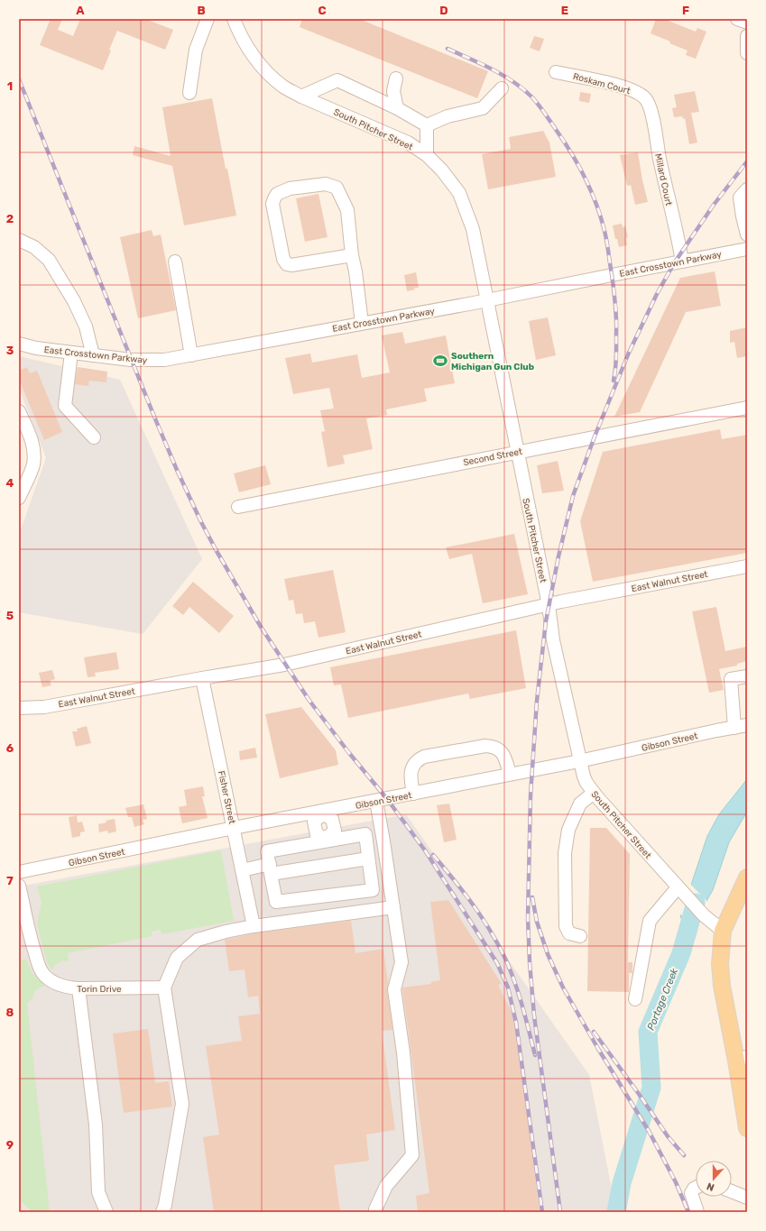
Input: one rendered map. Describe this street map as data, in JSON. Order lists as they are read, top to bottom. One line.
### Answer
{"streets":{"street":["Roskam Court","South Pitcher Street","Millard Court","East Crosstown Parkway","Second Street","East Walnut Street","Gibson Street","Fisher Street","Torin Drive"]},"crossings":[["Roskam Court","Millard Court"],["South Pitcher Street","East Crosstown Parkway"],["South Pitcher Street","Second Street"],["South Pitcher Street","East Walnut Street"],["South Pitcher Street","Gibson Street"],["Millard Court","East Crosstown Parkway"],["East Walnut Street","Fisher Street"],["Gibson Street","Fisher Street"]],"water":["Portage Creek"],"places":{"sports":["Southern Michigan Gun Club"]},"north":"bottom","grid":{"columns":["A","B","C","D","E","F"],"rows":["1","2","3","4","5","6","7","8","9"]}}
